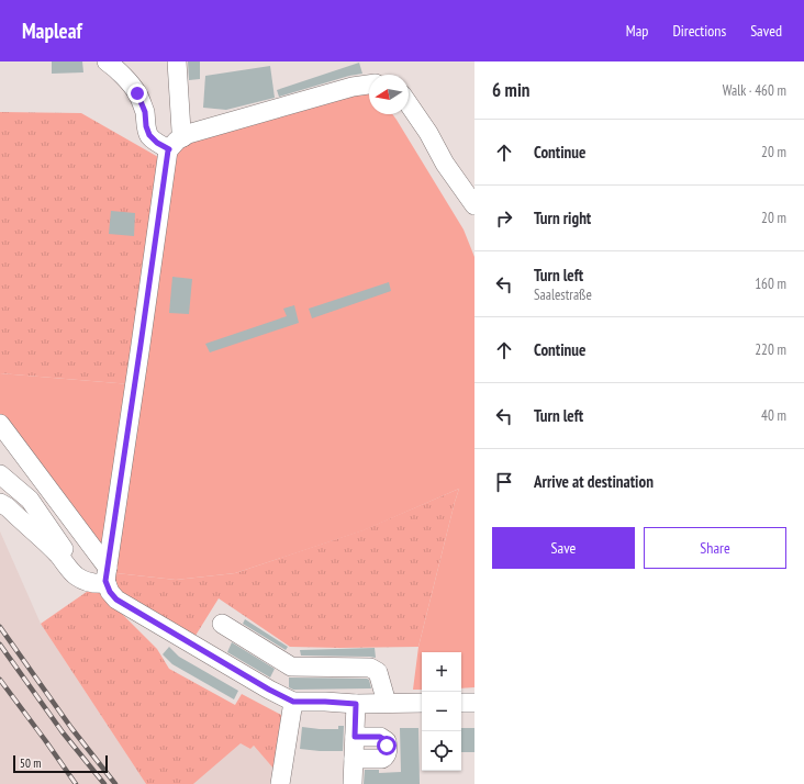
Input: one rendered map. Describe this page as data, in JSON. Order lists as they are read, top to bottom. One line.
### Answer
{"scale_bar":"50 m","north":"left","page":{"header":"Mapleaf","nav":["Map","Directions","Saved"],"heading":["6 min","Walk · 460 m"],"list":[["Continue","20 m"],["Turn right","20 m"],["Turn left","Saalestraße","160 m"],["Continue","220 m"],["Turn left","40 m"],"Arrive at destination"],"buttons":["Save","Share"],"map_buttons":["+","−"],"scale":"50 m"}}
